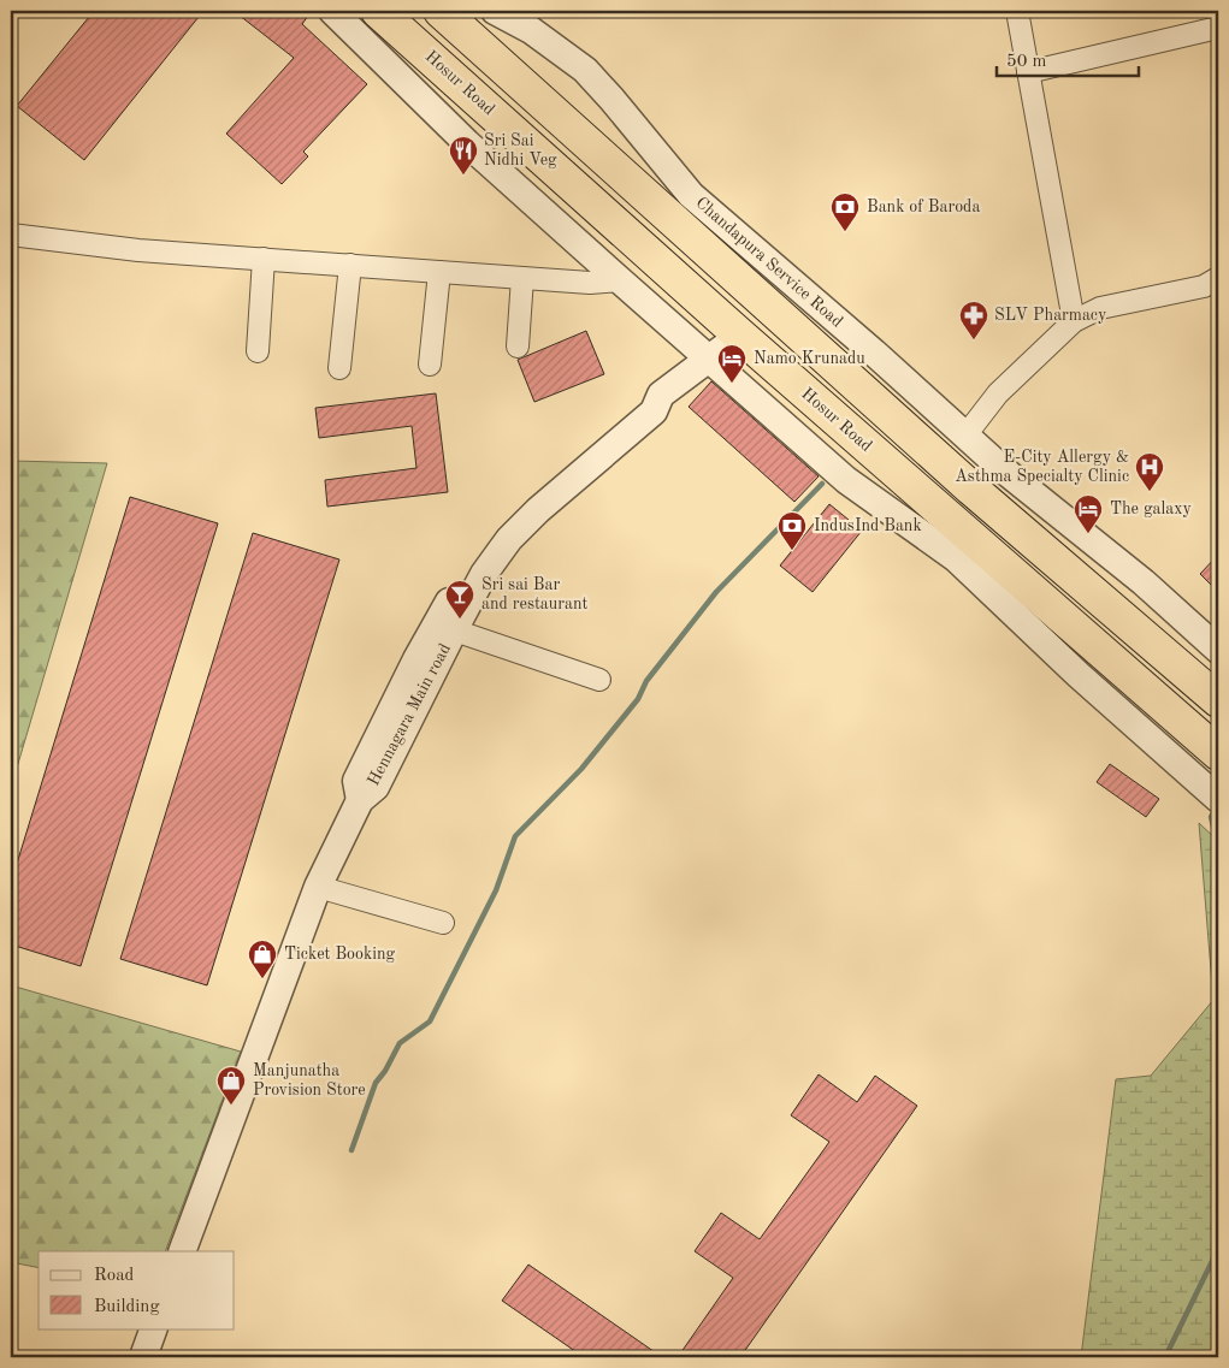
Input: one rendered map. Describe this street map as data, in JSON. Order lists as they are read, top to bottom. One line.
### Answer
{"streets":{"highway":["Hosur Road"],"street":["Chandapura Service Road","Hennagara Main road"]},"crossings":[["Hosur Road","Hennagara Main road"]],"places":{"restaurant":["Sri Sai Nidhi Veg"],"bank":["Bank of Baroda","IndusInd Bank"],"pharmacy":["SLV Pharmacy"],"hotel":["Namo Krunadu","The galaxy"],"hospital":["E-City Allergy & Asthma Specialty Clinic"],"bar":["Sri sai Bar and restaurant"],"shop":["Ticket Booking","Manjunatha Provision Store"]},"legend":["Road","Building"],"scale_bar":"50 m"}
